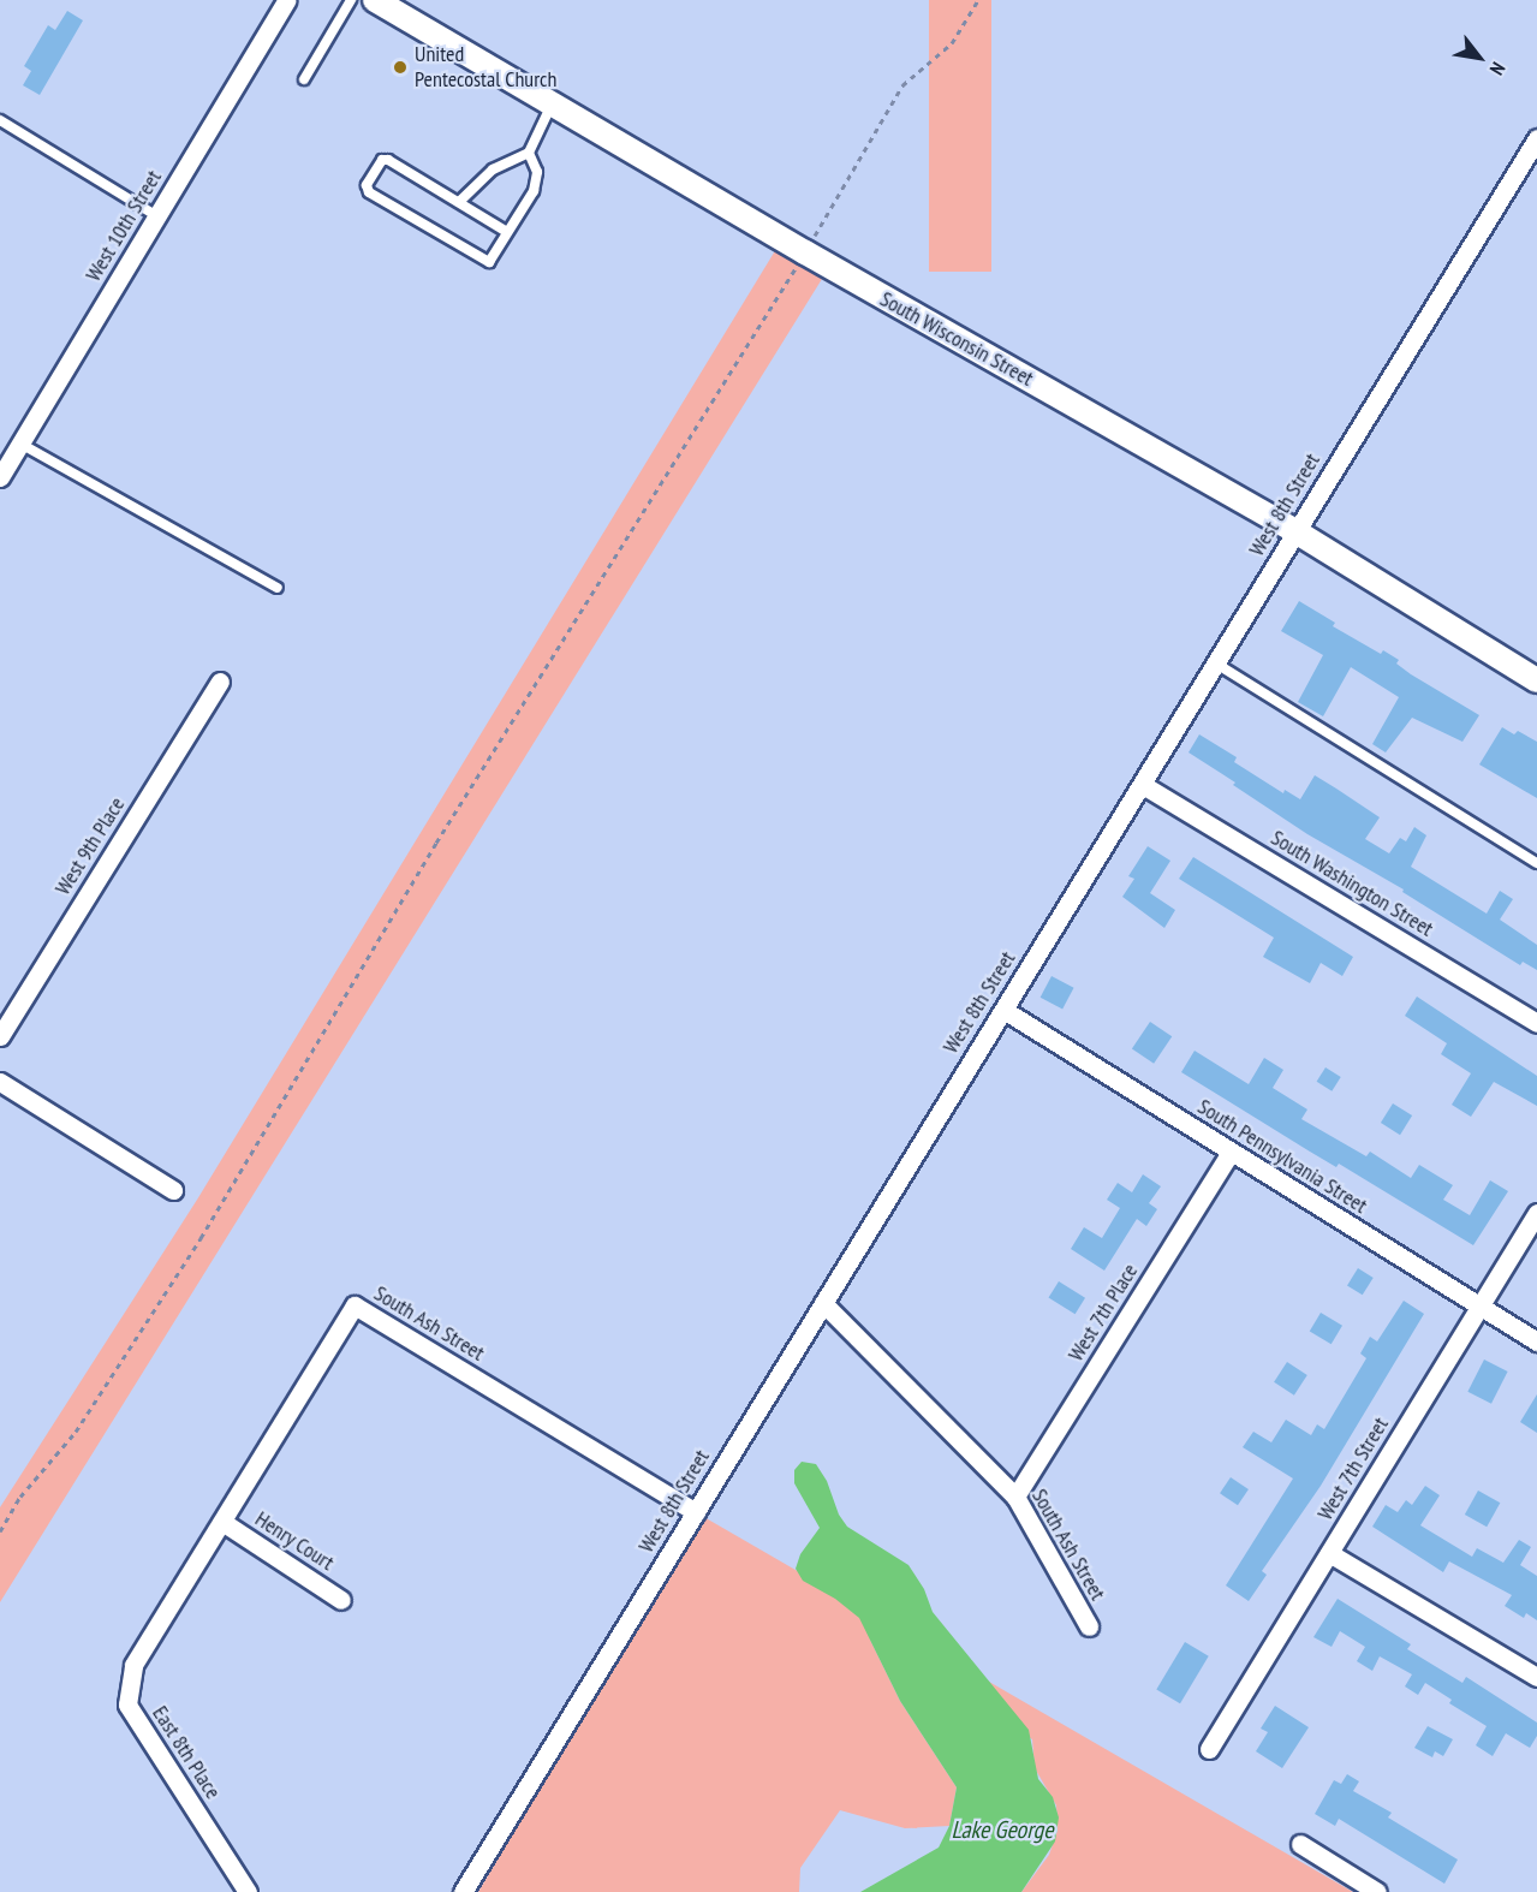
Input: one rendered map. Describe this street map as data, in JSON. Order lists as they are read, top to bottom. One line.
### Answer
{"streets":{"street":["West 10th Street","South Wisconsin Street","West 8th Street","West 9th Place","South Washington Street","South Pennsylvania Street","West 7th Place","South Ash Street","West 7th Street","Henry Court","East 8th Place"]},"crossings":[["South Wisconsin Street","West 8th Street"],["West 8th Street","South Washington Street"],["West 8th Street","South Pennsylvania Street"],["West 8th Street","South Ash Street"],["South Pennsylvania Street","West 7th Place"],["South Pennsylvania Street","West 7th Street"],["West 7th Place","South Ash Street"],["South Ash Street","Henry Court"],["South Ash Street","East 8th Place"],["Henry Court","East 8th Place"]],"water":["Lake George"],"places":["United Pentecostal Church"],"north":"bottom right"}
